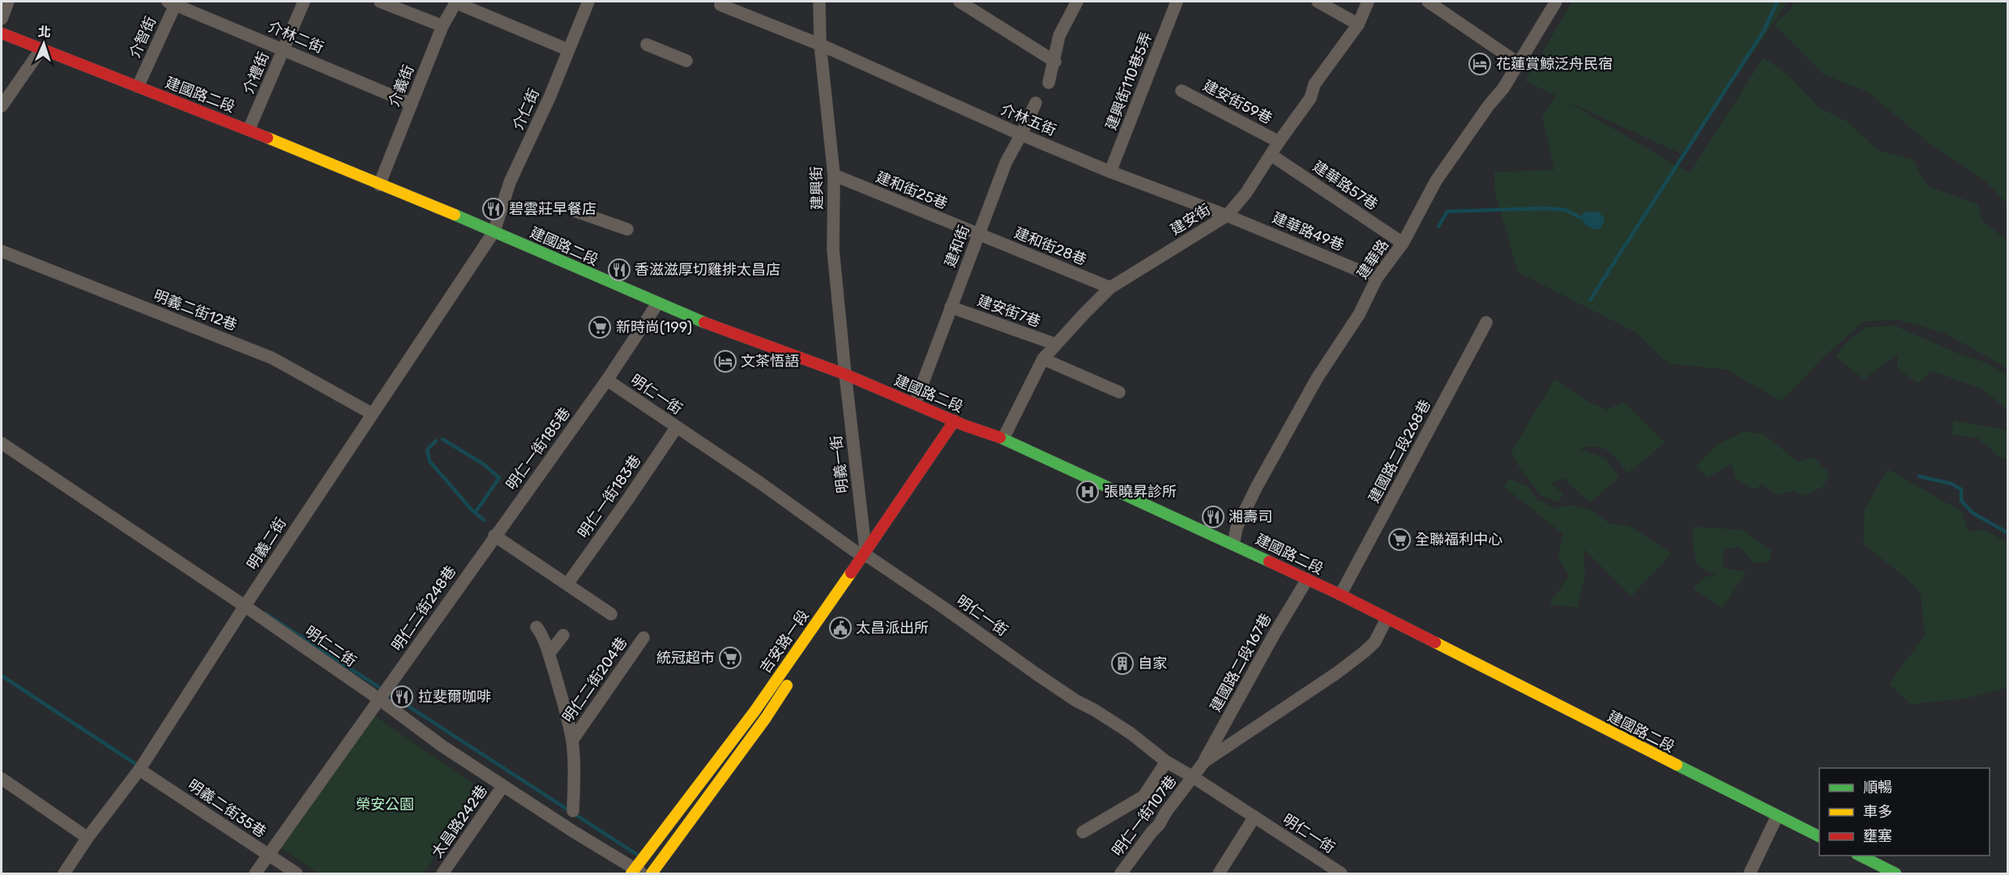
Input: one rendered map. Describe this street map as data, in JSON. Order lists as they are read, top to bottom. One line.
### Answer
{"streets":{"street":["介智街","介林二街","介禮街","建興街110巷5弄","介義街","建國路二段","建安街59巷","介仁街","介林五街","建華路57巷","建興街","建和街25巷","建安街","建華路49巷","建和街","建和街28巷","建華路","明義二街12巷","建安街7巷","明仁一街","明仁一街185巷","建國路二段268巷","明義一街","明仁一街183巷","明義二街","明仁二街248巷","吉安路一段","明仁二街","建國路二段167巷","明仁二街204巷","明義二街35巷","明仁一街107巷","太昌路242巷"]},"crossings":[["介智街","介林二街"],["介智街","建國路二段"],["介林二街","介禮街"],["介林二街","介義街"],["介禮街","建國路二段"],["建興街110巷5弄","介林五街"],["介義街","建國路二段"],["建國路二段","介仁街"],["建國路二段","建興街"],["建國路二段","建安街"],["建國路二段","建和街"],["建國路二段","建華路"],["建國路二段","明仁一街185巷"],["建國路二段","建國路二段268巷"],["建國路二段","明義一街"],["建國路二段","明義二街"],["建國路二段","吉安路一段"],["建國路二段","建國路二段167巷"],["建安街59巷","建安街"],["介仁街","明義二街"],["介林五街","建興街"],["介林五街","建安街"],["介林五街","建華路49巷"],["介林五街","建和街"],["建華路57巷","建安街"],["建華路57巷","建華路"],["建興街","建和街25巷"],["建興街","明義一街"],["建和街25巷","建和街"],["建和街25巷","建和街28巷"],["建安街","建華路49巷"],["建安街","建和街28巷"],["建安街","建安街7巷"],["建華路49巷","建華路"],["建和街","建和街28巷"],["建和街","建安街7巷"],["明義二街12巷","明義二街"],["明仁一街","明仁一街185巷"],["明仁一街","明義一街"],["明仁一街","明仁一街183巷"],["明仁一街","吉安路一段"],["明仁一街","明仁一街107巷"],["明仁一街185巷","明仁二街248巷"],["明義一街","吉安路一段"],["明義二街","明仁二街"],["明義二街","明義二街35巷"],["明仁二街248巷","明仁二街"],["明仁二街248巷","明義二街35巷"],["吉安路一段","明仁二街"],["明仁二街","太昌路242巷"],["建國路二段167巷","明仁一街107巷"]],"parks":["榮安公園"],"places":{"hotel":["花蓮賞鯨泛舟民宿","文茶悟語"],"restaurant":["碧雲莊早餐店","香滋滋厚切雞排太昌店","湘壽司","拉斐爾咖啡"],"supermarket":["新時尚(199)","全聯福利中心","統冠超市"],"hospital":["張曉昇診所"],"public building":["太昌派出所"],"building":["自家"]},"legend":["順暢","車多","壅塞"],"north":"top"}
